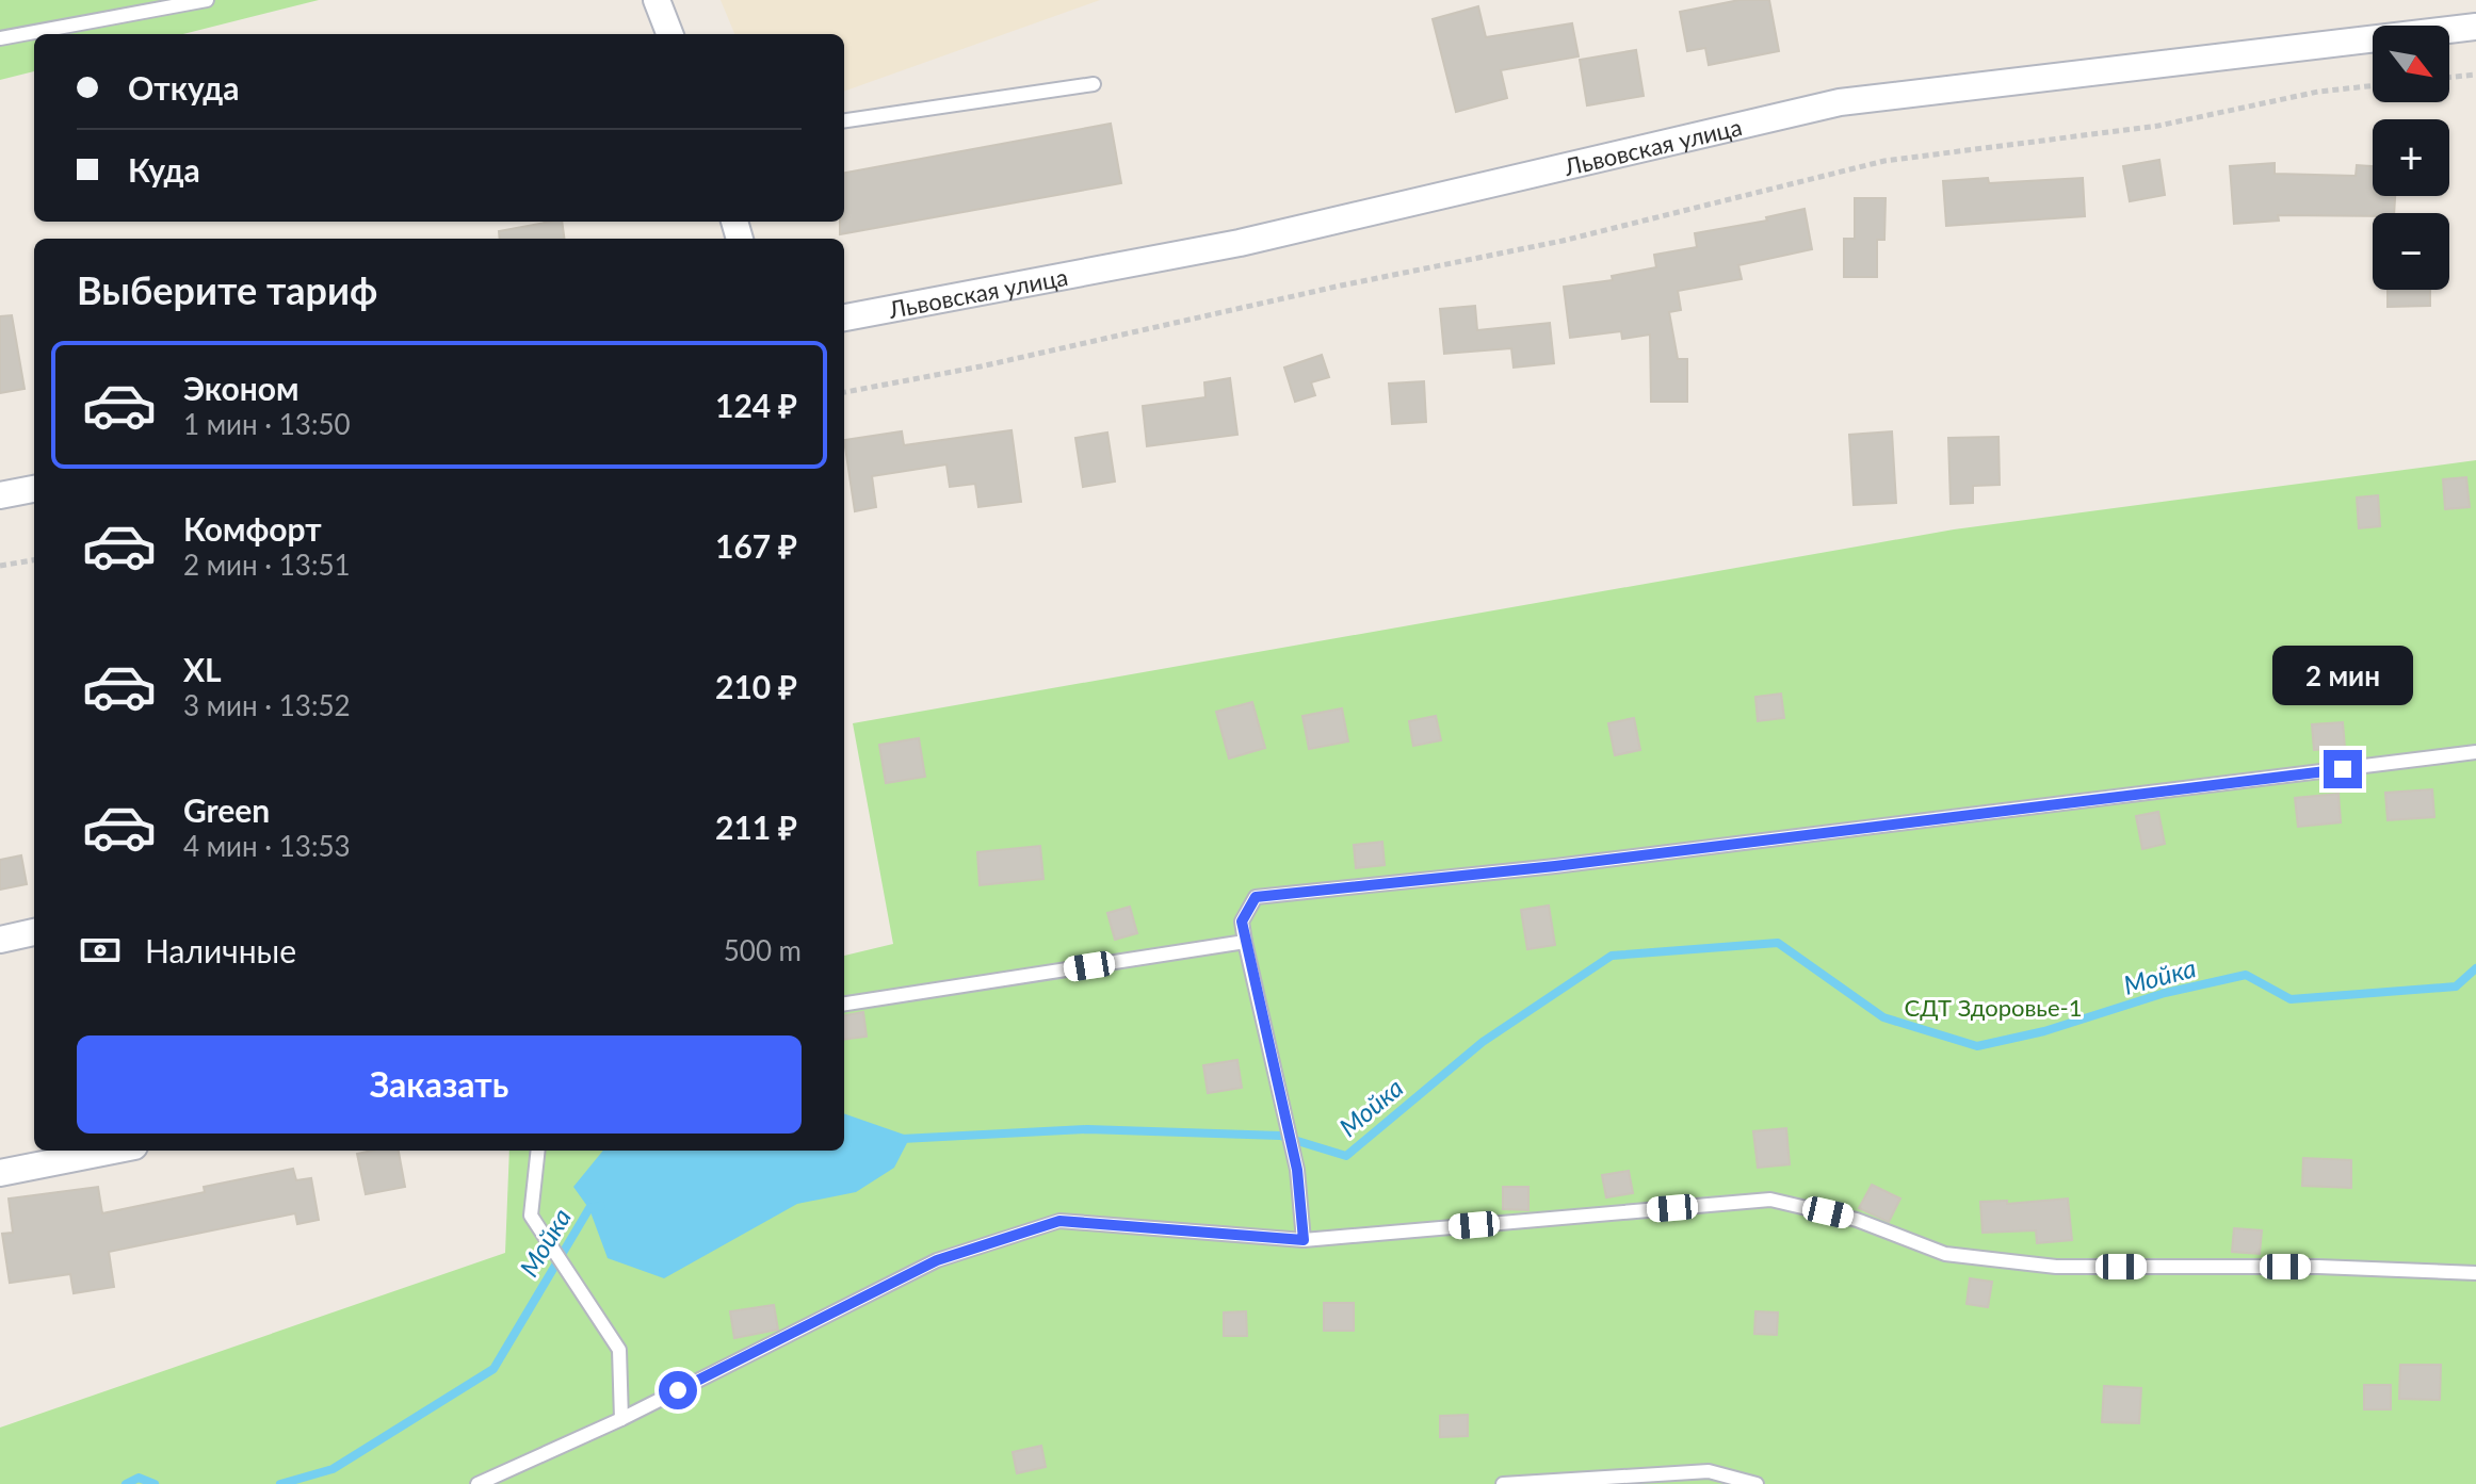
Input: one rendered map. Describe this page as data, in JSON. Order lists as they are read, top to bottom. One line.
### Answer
{"streets":{"street":["Львовская улица"]},"water":["Мойка"],"parks":["СДТ Здоровье-1"],"north":"bottom right","page":{"map_buttons":["+","−"],"banner":["Откуда","Куда"],"heading":"Выберите тариф","list":[{"name":"Эконом","note":"1 мин · 13:50","value":"124 ₽"},{"name":"Комфорт","note":"2 мин · 13:51","value":"167 ₽"},{"name":"XL","note":"3 мин · 13:52","value":"210 ₽"},{"name":"Green","note":"4 мин · 13:53","value":"211 ₽"}],"bubble":"2 мин","pay":["Наличные","500 m"],"buttons":"Заказать"}}
